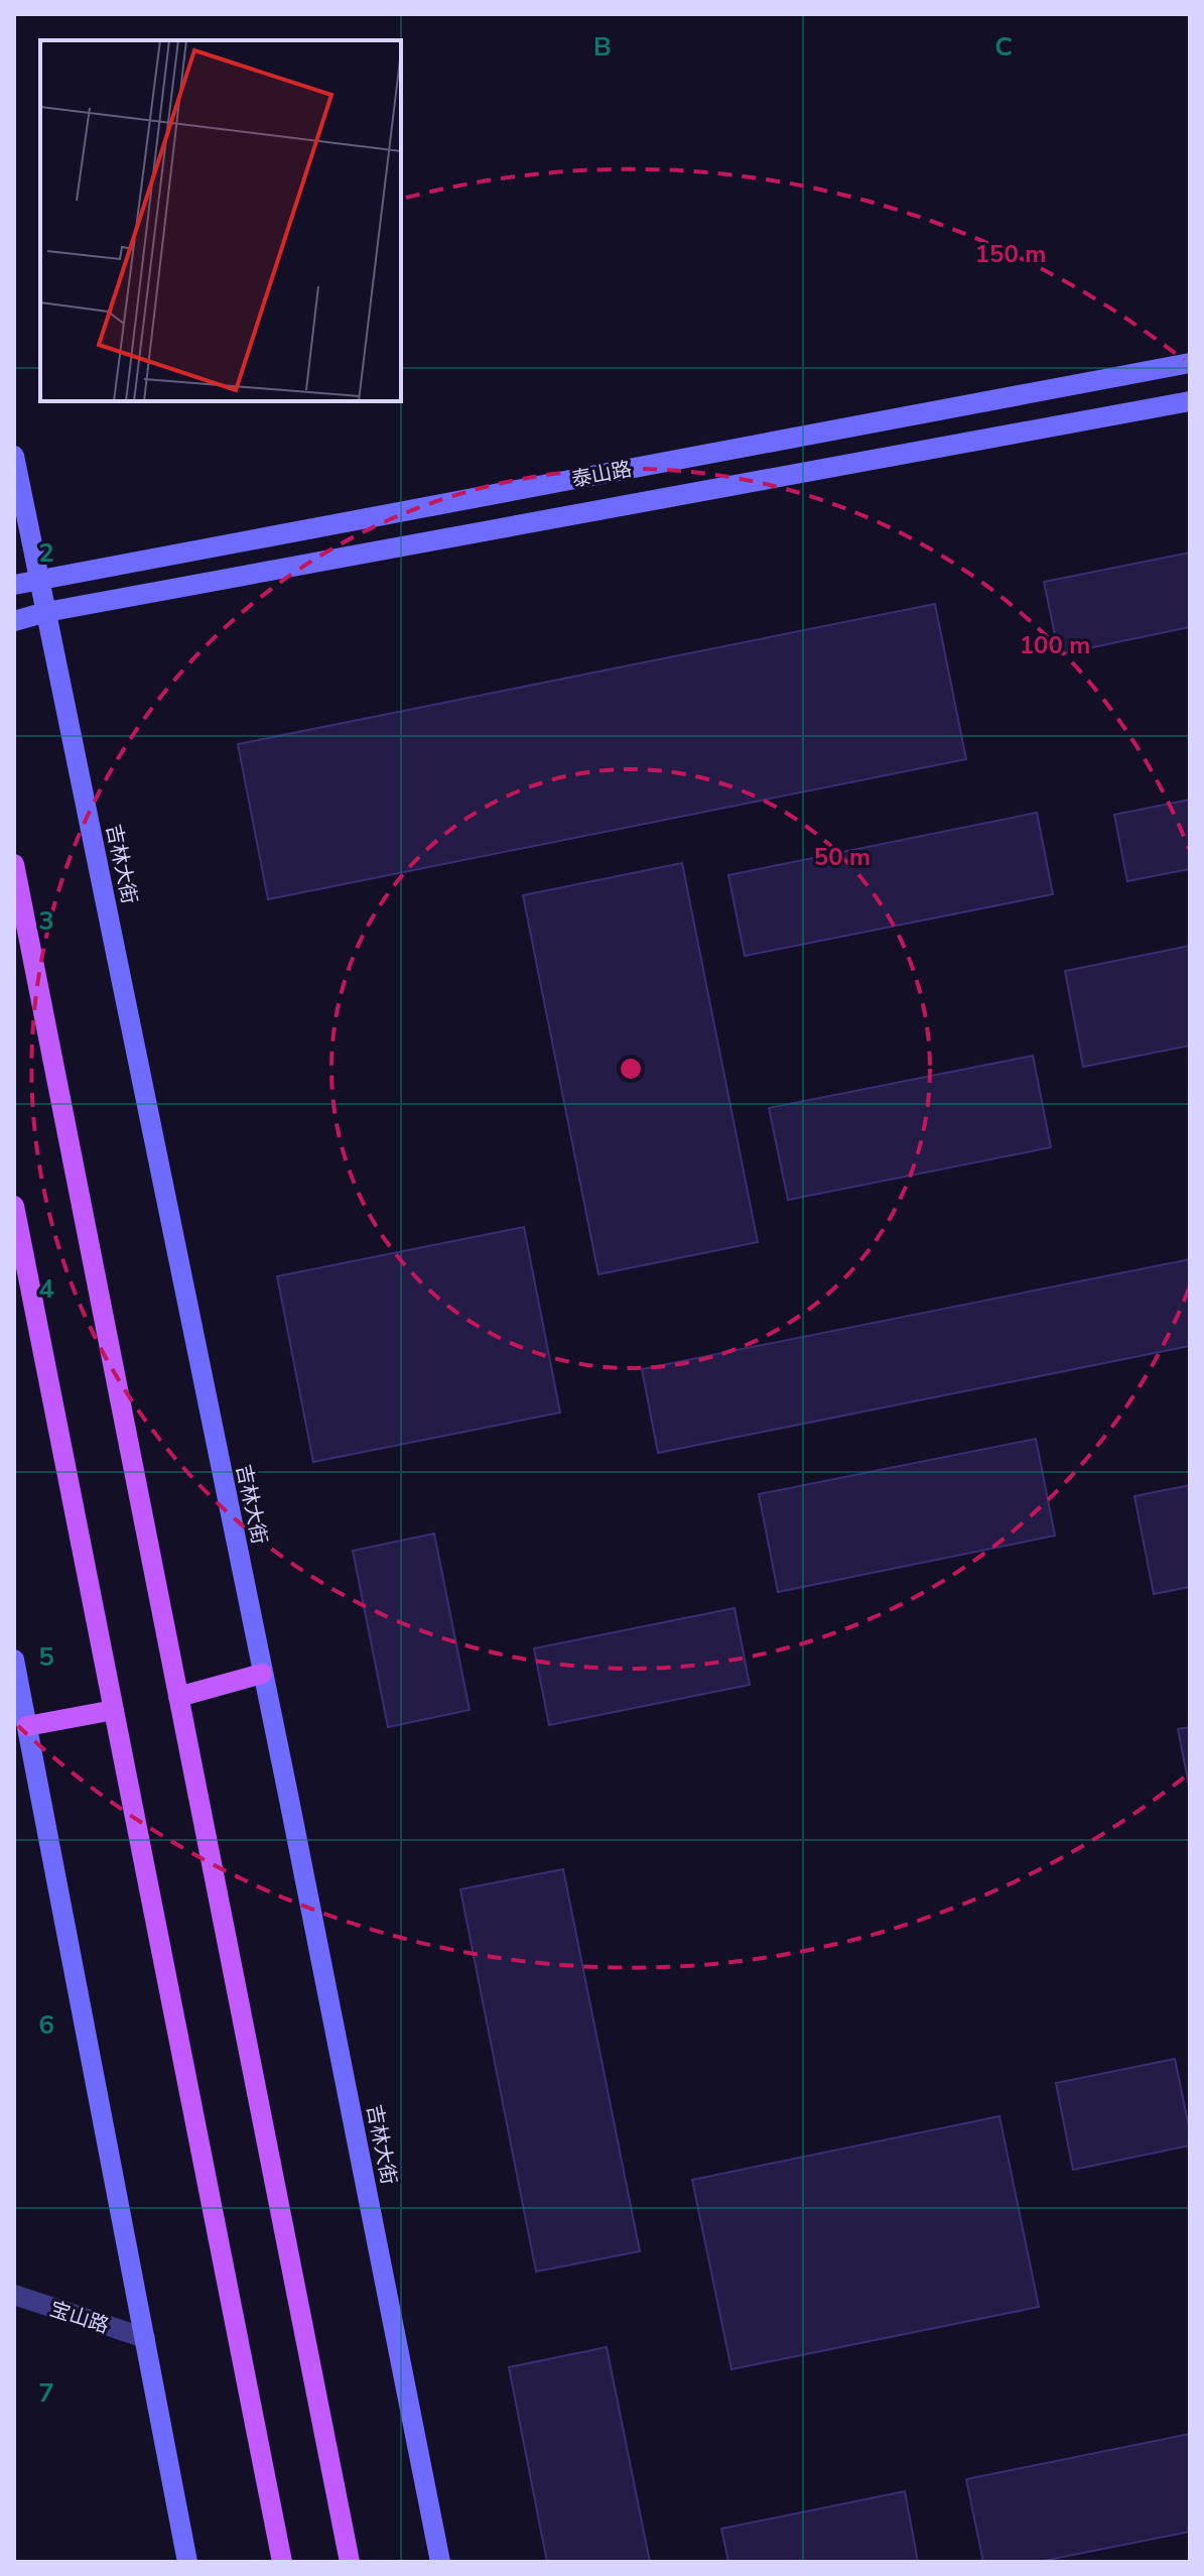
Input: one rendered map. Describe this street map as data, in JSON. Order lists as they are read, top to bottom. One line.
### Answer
{"streets":{"street":["泰山路","吉林大街","宝山路"]},"crossings":[["泰山路","吉林大街"]],"grid":{"columns":["B","C"],"rows":["2","3","4","5","6","7"]},"rings":["150 m","100 m","50 m"]}
